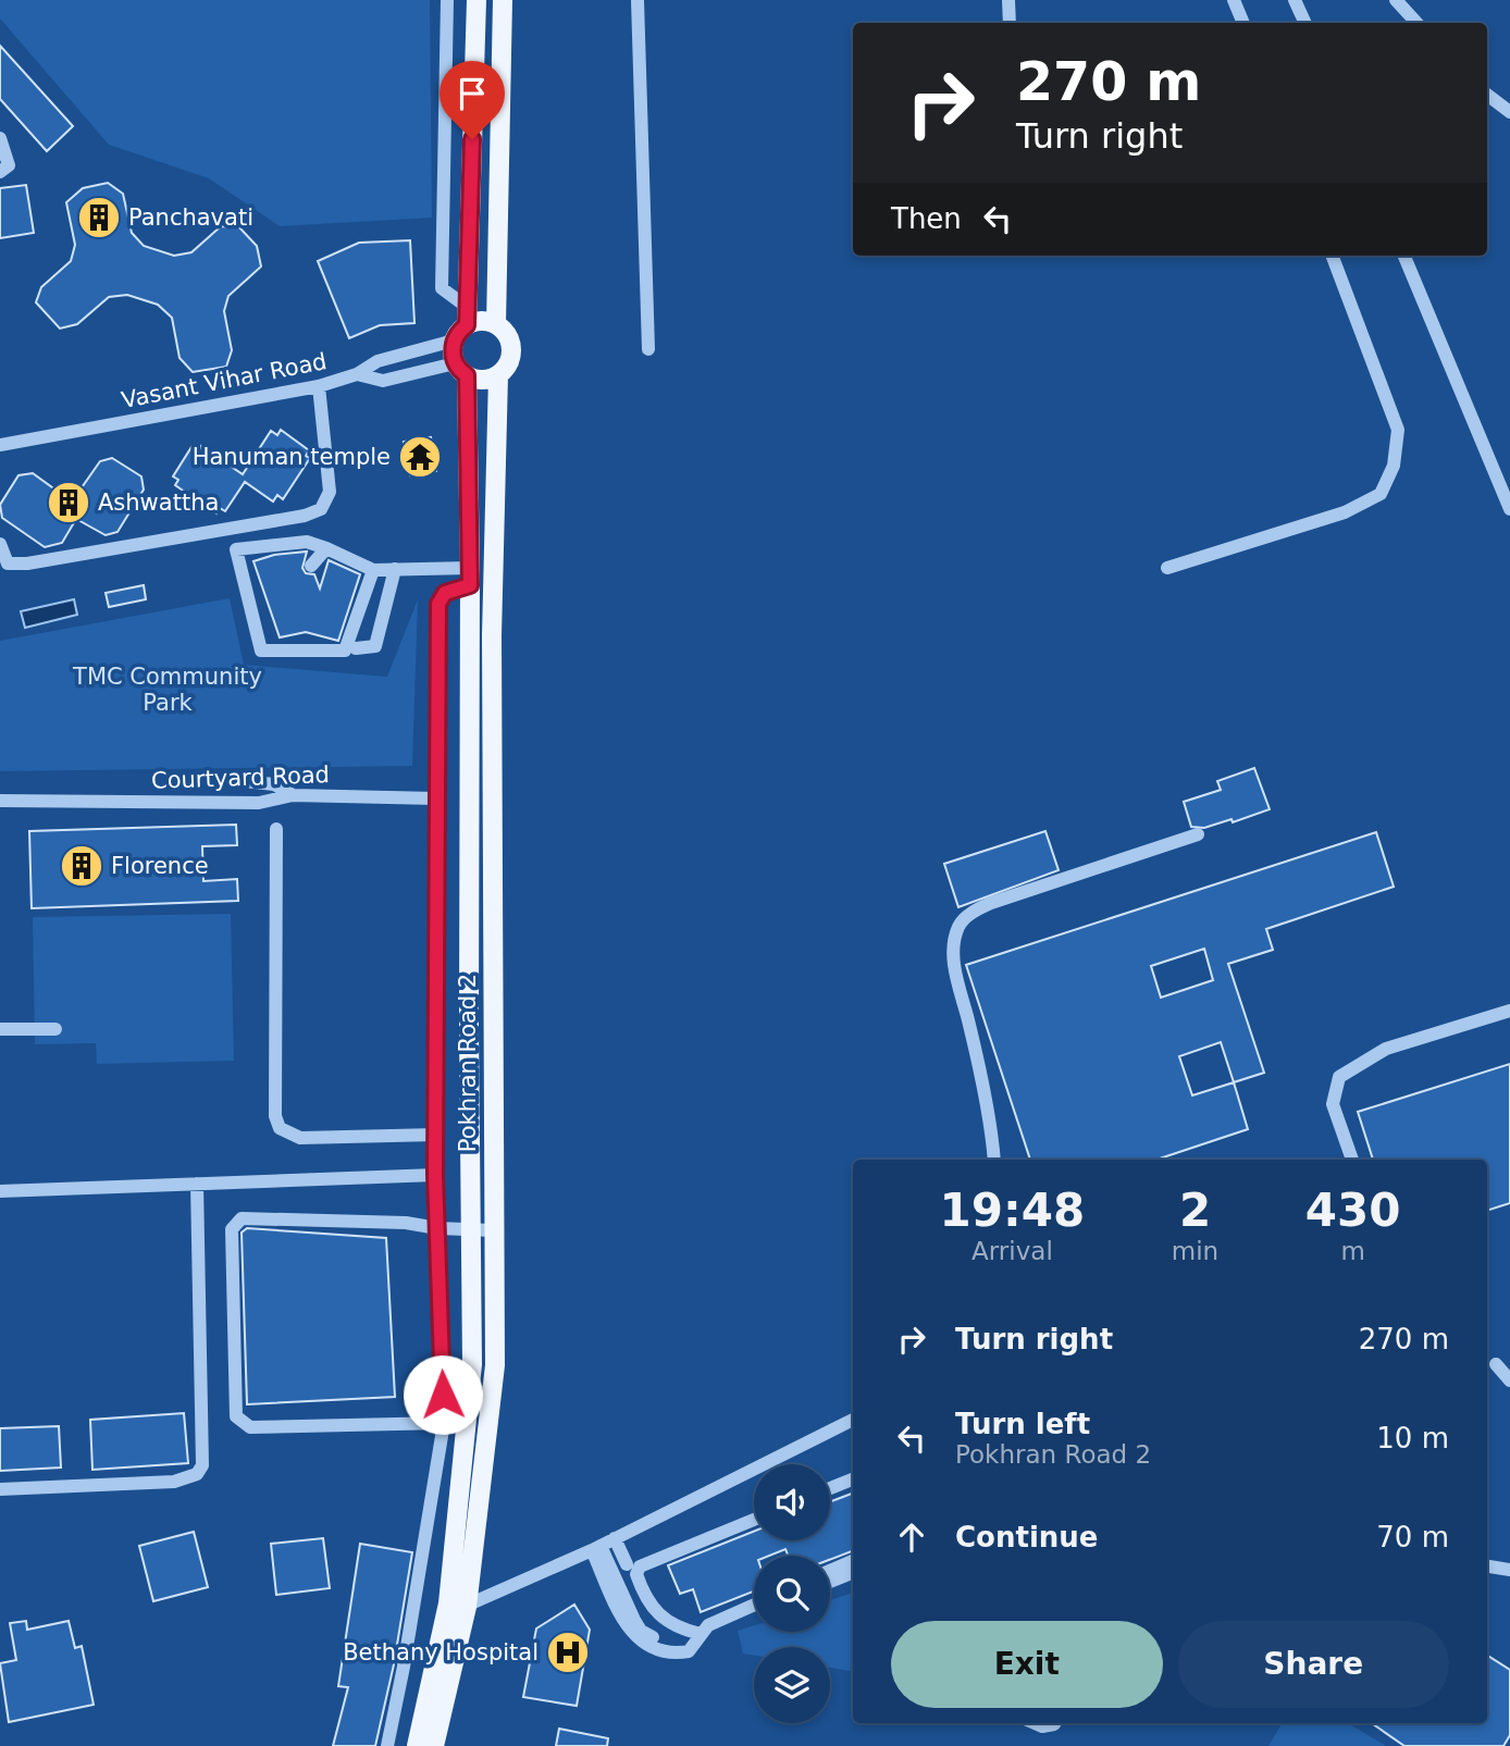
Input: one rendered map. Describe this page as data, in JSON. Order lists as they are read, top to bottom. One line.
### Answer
{"streets":{"main road":["Pokhran Road 2"],"street":["Vasant Vihar Road","Courtyard Road"]},"crossings":[["Vasant Vihar Road","Pokhran Road 2"]],"parks":["TMC Community Park"],"places":{"building":["Panchavati","Ashwattha","Florence"],"temple":["Hanuman temple"],"hospital":["Bethany Hospital"]},"page":{"turn":["270 m","Turn right"],"then":"Then","eta":["19:48","Arrival","2","min","430","m"],"list":[{"name":"Turn right","value":"270 m"},{"name":"Turn left","note":"Pokhran Road 2","value":"10 m"},{"name":"Continue","value":"70 m"}],"buttons":["Exit","Share"]}}
